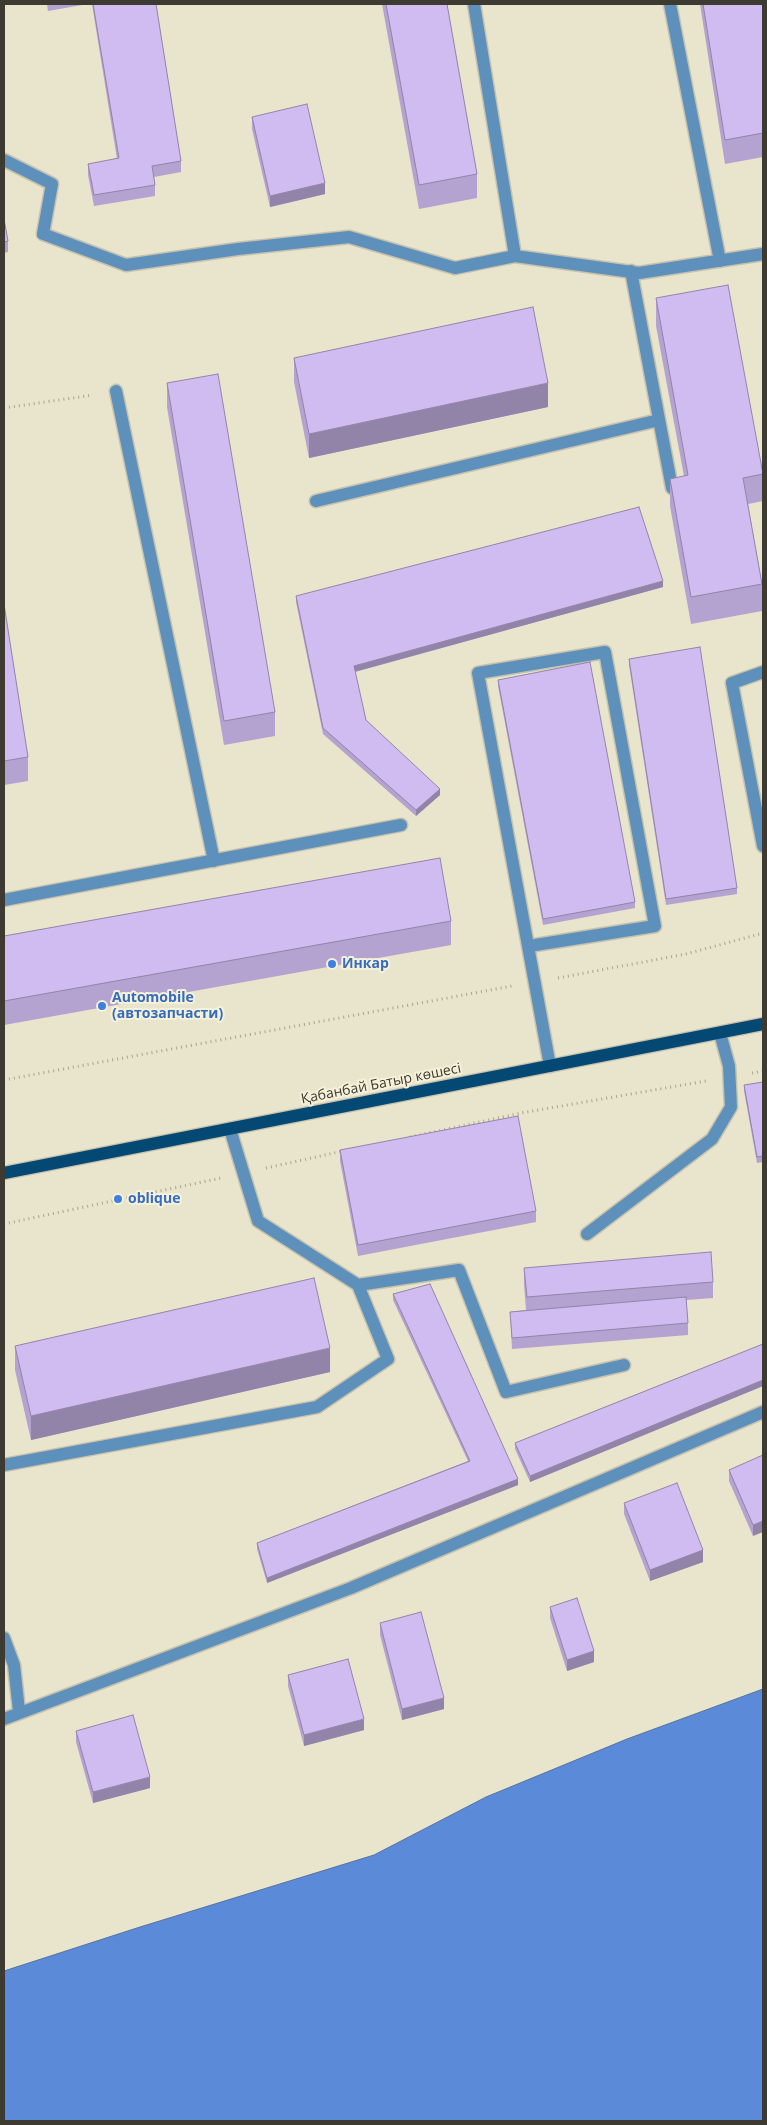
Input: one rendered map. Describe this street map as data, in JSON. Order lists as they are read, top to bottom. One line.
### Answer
{"streets":{"main road":["Қабанбай Батыр көшесі"]},"places":["Инкар","Automobile (автозапчасти)","oblique"]}
